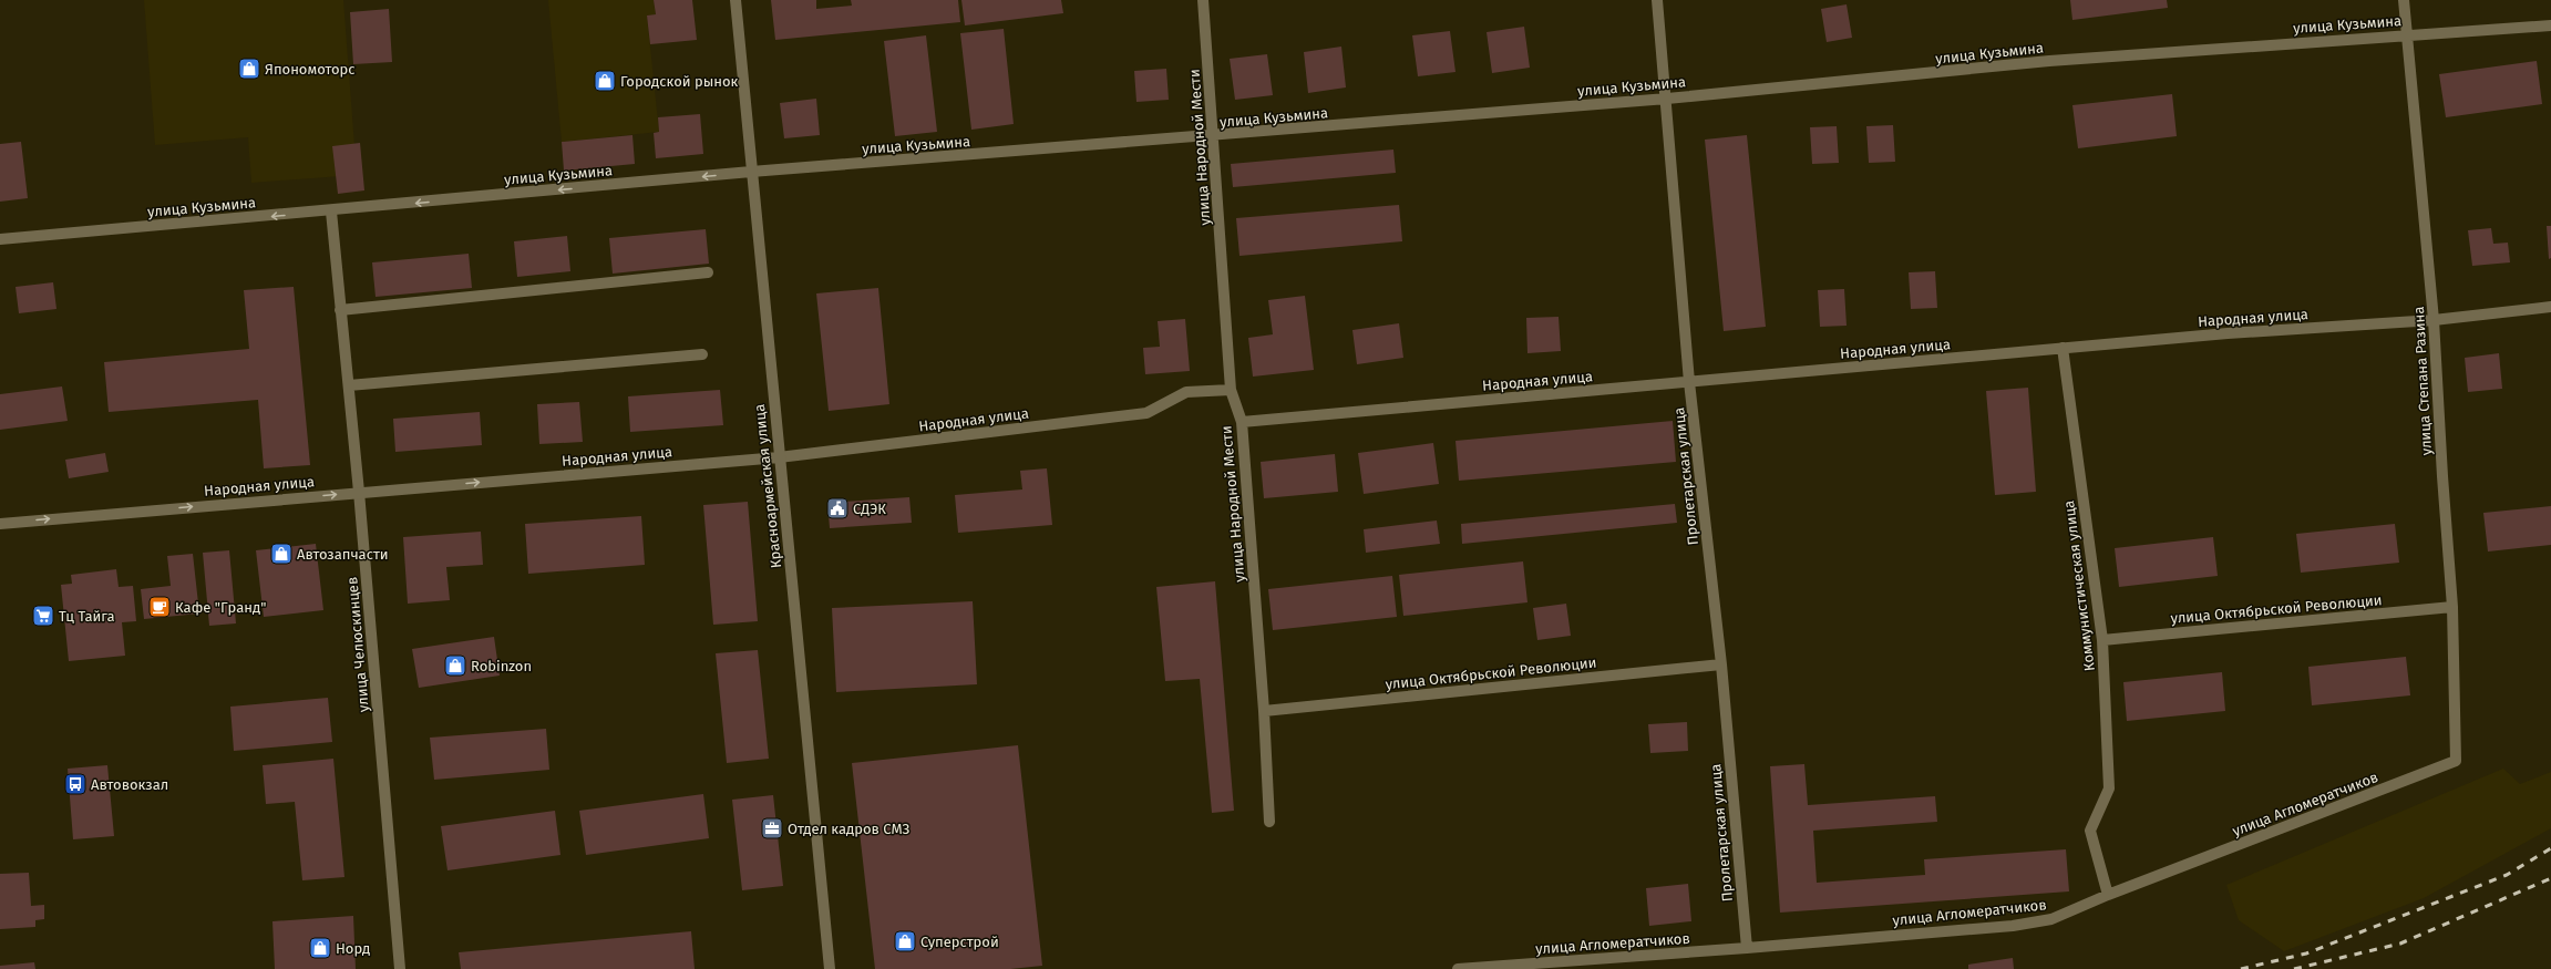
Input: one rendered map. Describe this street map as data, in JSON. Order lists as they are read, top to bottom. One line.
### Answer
{"streets":{"street":["улица Кузьмина","улица Народной Мести","Народная улица","улица Степана Разина","Пролетарская улица","Красноармейская улица","Коммунистическая улица","улица Октябрьской Революции","улица Челюскинцев","улица Агломератчиков"]},"crossings":[["улица Кузьмина","улица Народной Мести"],["улица Кузьмина","улица Степана Разина"],["улица Кузьмина","Пролетарская улица"],["улица Кузьмина","Красноармейская улица"],["улица Кузьмина","улица Челюскинцев"],["улица Народной Мести","Народная улица"],["улица Народной Мести","улица Октябрьской Революции"],["Народная улица","улица Степана Разина"],["Народная улица","Пролетарская улица"],["Народная улица","Красноармейская улица"],["Народная улица","Коммунистическая улица"],["Народная улица","улица Челюскинцев"],["улица Степана Разина","улица Октябрьской Революции"],["улица Степана Разина","улица Агломератчиков"],["Пролетарская улица","улица Октябрьской Революции"],["Пролетарская улица","улица Агломератчиков"],["Коммунистическая улица","улица Октябрьской Революции"],["Коммунистическая улица","улица Агломератчиков"]],"places":{"shop":["Япономоторс","Городской рынок","Автозапчасти","Robinzon","Суперстрой","Норд"],"public building":["СДЭК"],"cafe":["Кафе \"Гранд\""],"supermarket":["Тц Тайга"],"bus stop":["Автовокзал"],"office":["Отдел кадров СМЗ"]}}
